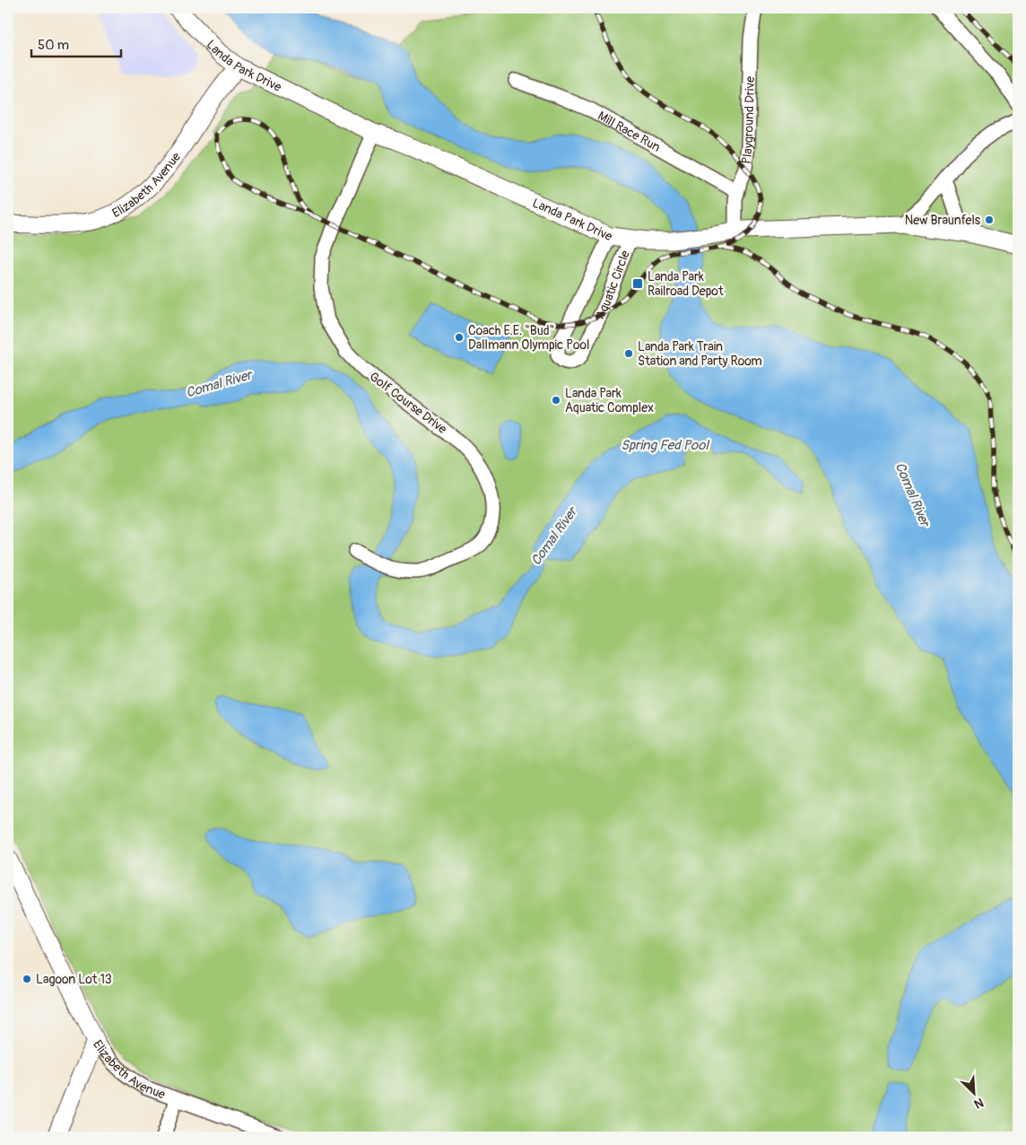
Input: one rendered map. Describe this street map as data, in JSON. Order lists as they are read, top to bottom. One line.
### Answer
{"streets":{"street":["Landa Park Drive","Playground Drive","Mill Race Run","Elizabeth Avenue","Aquatic Circle","Golf Course Drive"]},"crossings":[["Landa Park Drive","Playground Drive"],["Landa Park Drive","Elizabeth Avenue"],["Landa Park Drive","Aquatic Circle"],["Landa Park Drive","Golf Course Drive"],["Playground Drive","Mill Race Run"]],"water":["Comal River","Spring Fed Pool"],"places":{"other":["New Braunfels","Coach E.E. \"Bud\" Dallmann Olympic Pool","Landa Park Train Station and Party Room","Landa Park Aquatic Complex","Lagoon Lot 13"],"transit":["Landa Park Railroad Depot"]},"scale_bar":"50 m","north":"bottom right"}
